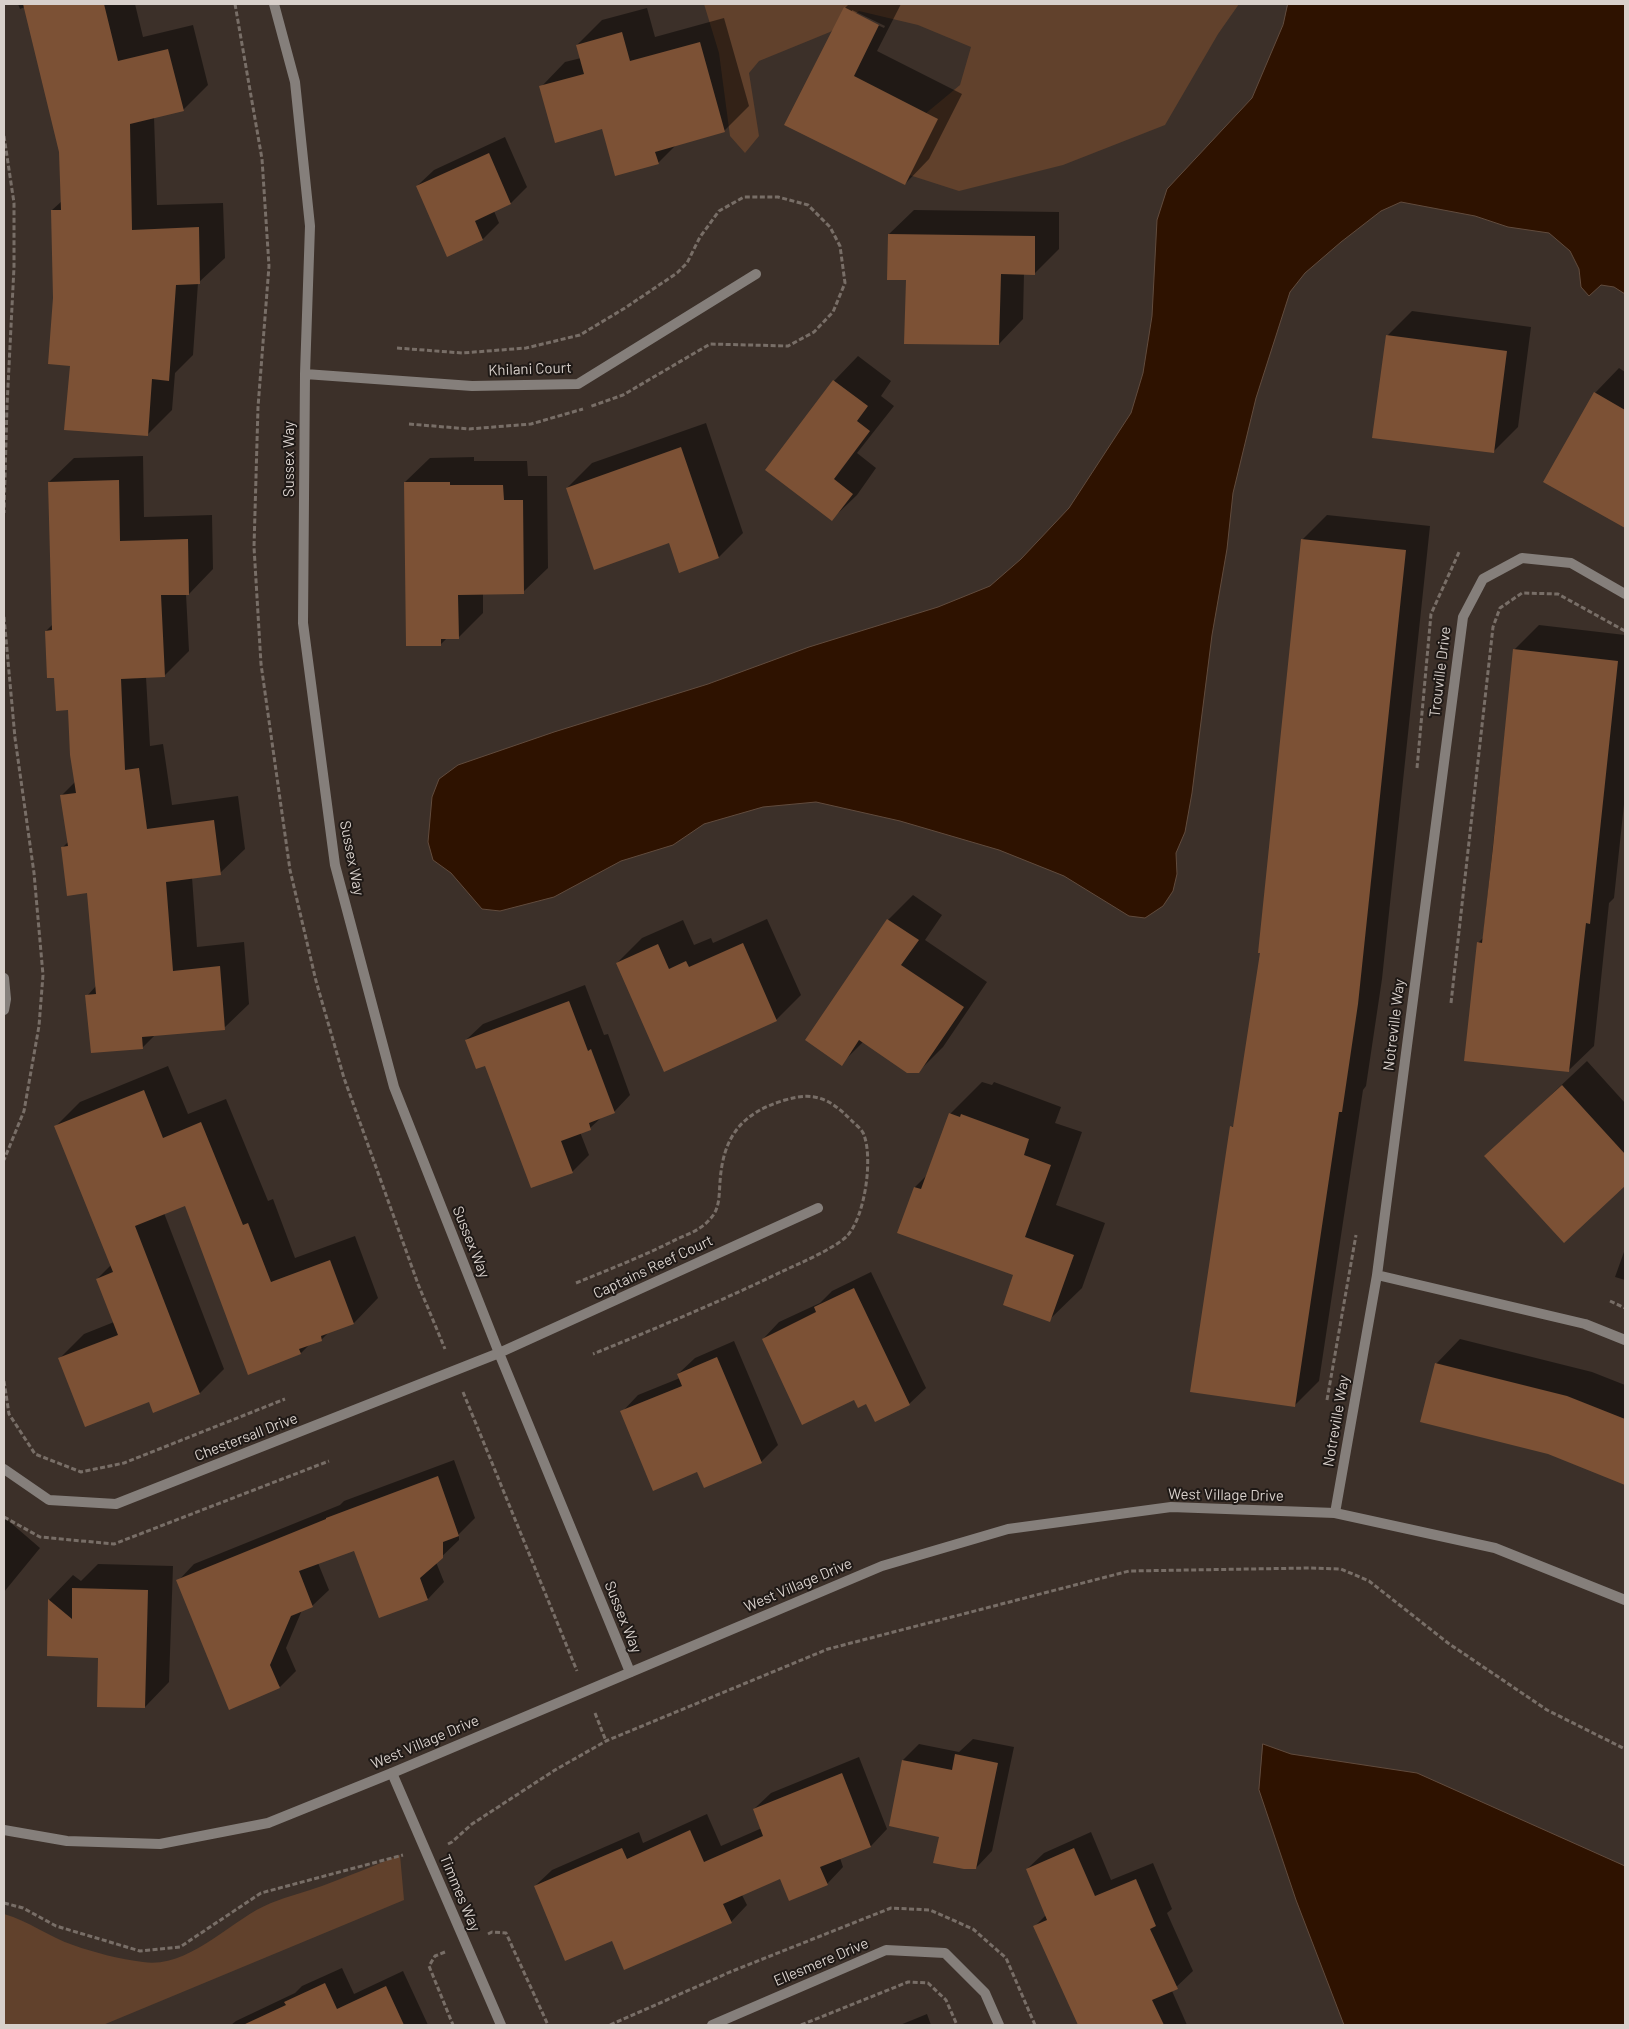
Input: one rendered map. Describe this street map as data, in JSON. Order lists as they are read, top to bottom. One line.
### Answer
{"streets":{"street":["Khilani Court","Sussex Way","Trouville Drive","Notreville Way","Captains Reef Court","Chestersall Drive","West Village Drive","Timmes Way","Ellesmere Drive"]},"crossings":[["Khilani Court","Sussex Way"],["Sussex Way","Captains Reef Court"],["Sussex Way","Chestersall Drive"],["Sussex Way","West Village Drive"],["Trouville Drive","Notreville Way"],["Notreville Way","West Village Drive"],["Captains Reef Court","Chestersall Drive"],["West Village Drive","Timmes Way"]]}
